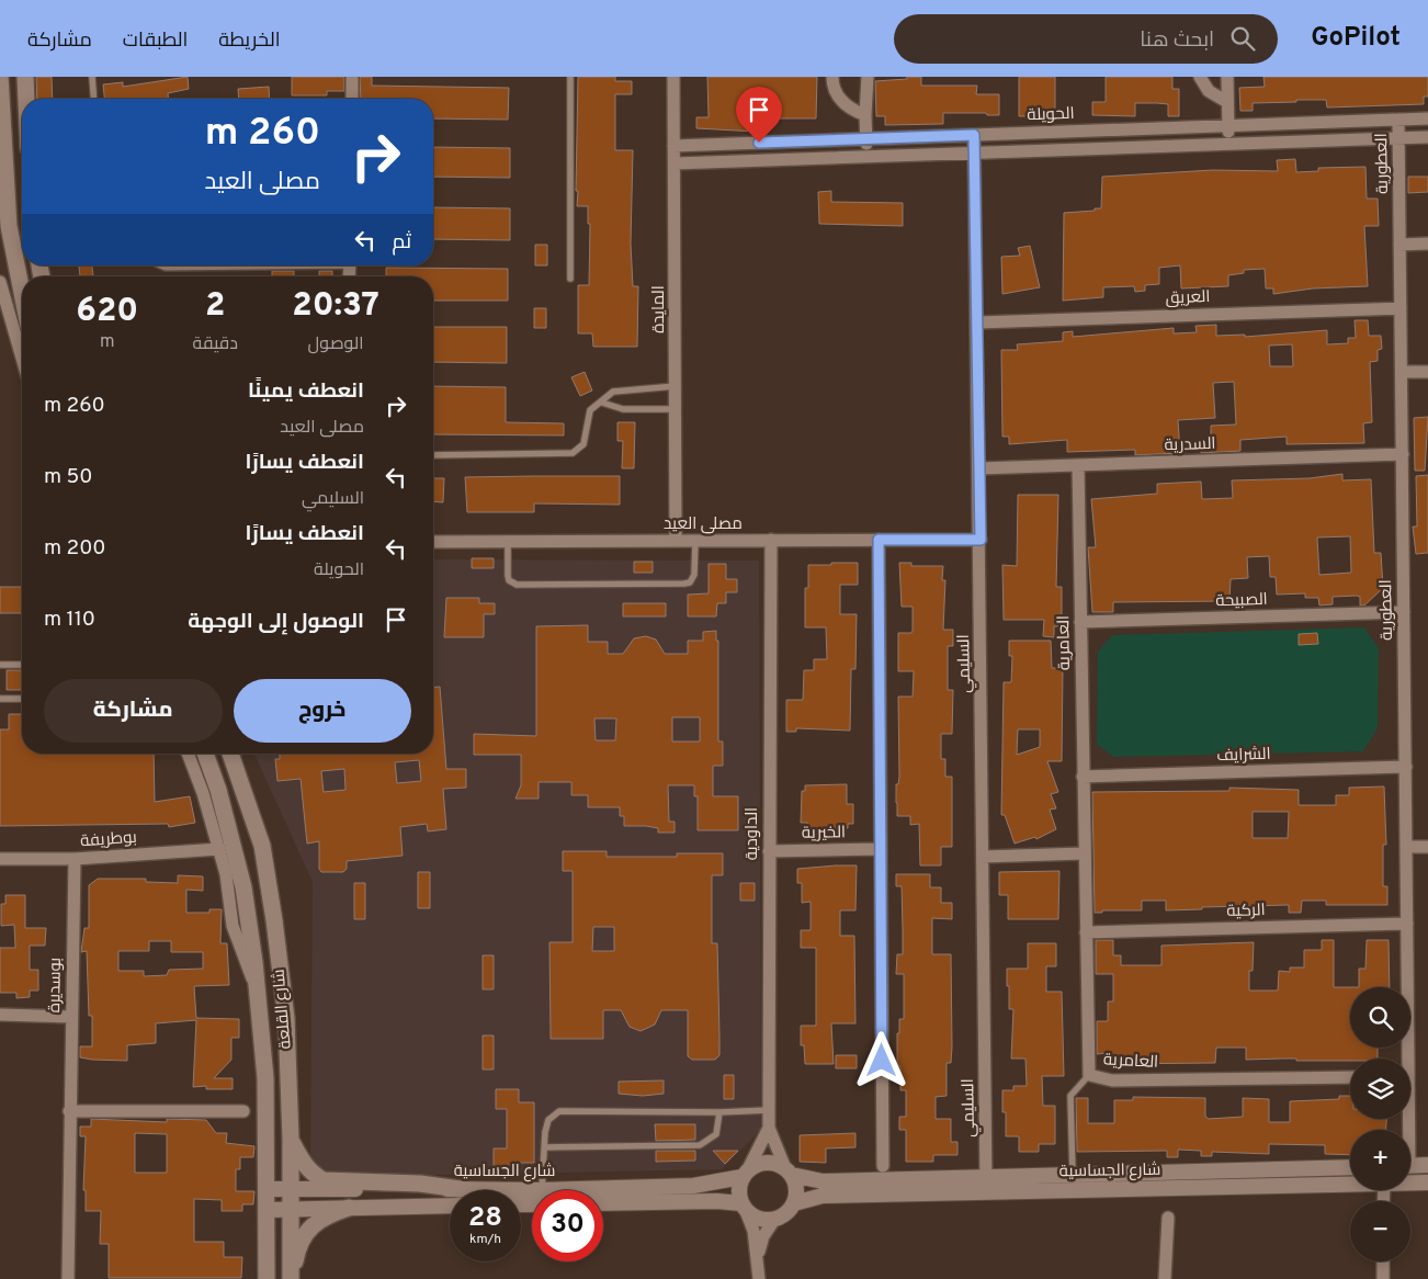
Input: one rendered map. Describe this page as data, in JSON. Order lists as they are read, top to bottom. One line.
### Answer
{"streets":{"main road":["شارع القلعة"],"street":["الحويلة","العطورية","العريق","المايدة","السدرية","مصلى العيد","الصبيحة","العامرية","السليمي","الشرايف","الداودية","الخيرية","بوطريفة","الركية","بوسديرة","شارع الجساسية"]},"crossings":[["الحويلة","العطورية"],["الحويلة","المايدة"],["الحويلة","السليمي"],["العطورية","العريق"],["العطورية","السدرية"],["العطورية","الصبيحة"],["العطورية","الشرايف"],["العطورية","الركية"],["العريق","السليمي"],["المايدة","مصلى العيد"],["السدرية","العامرية"],["السدرية","السليمي"],["مصلى العيد","السليمي"],["مصلى العيد","الداودية"],["الصبيحة","العامرية"],["العامرية","الشرايف"],["العامرية","الركية"],["السليمي","شارع الجساسية"],["الداودية","الخيرية"],["الداودية","شارع الجساسية"],["بوطريفة","بوسديرة"],["بوطريفة","شارع القلعة"],["شارع القلعة","شارع الجساسية"]],"page":{"header":"GoPilot","search":"ابحث هنا","nav":["الخريطة","الطبقات","مشاركة"],"turn":["260 m","مصلى العيد"],"then":"ثم","eta":["20:37","الوصول","2","دقيقة","620","m"],"list":[{"name":"انعطف يمينًا","note":"مصلى العيد","value":"260 m"},{"name":"انعطف يسارًا","note":"السليمي","value":"50 m"},{"name":"انعطف يسارًا","note":"الحويلة","value":"200 m"},{"name":"الوصول إلى الوجهة","value":"110 m"}],"buttons":["خروج","مشاركة"],"map_buttons":["+","−"],"speed":"28 km/h","limit":"30"}}
